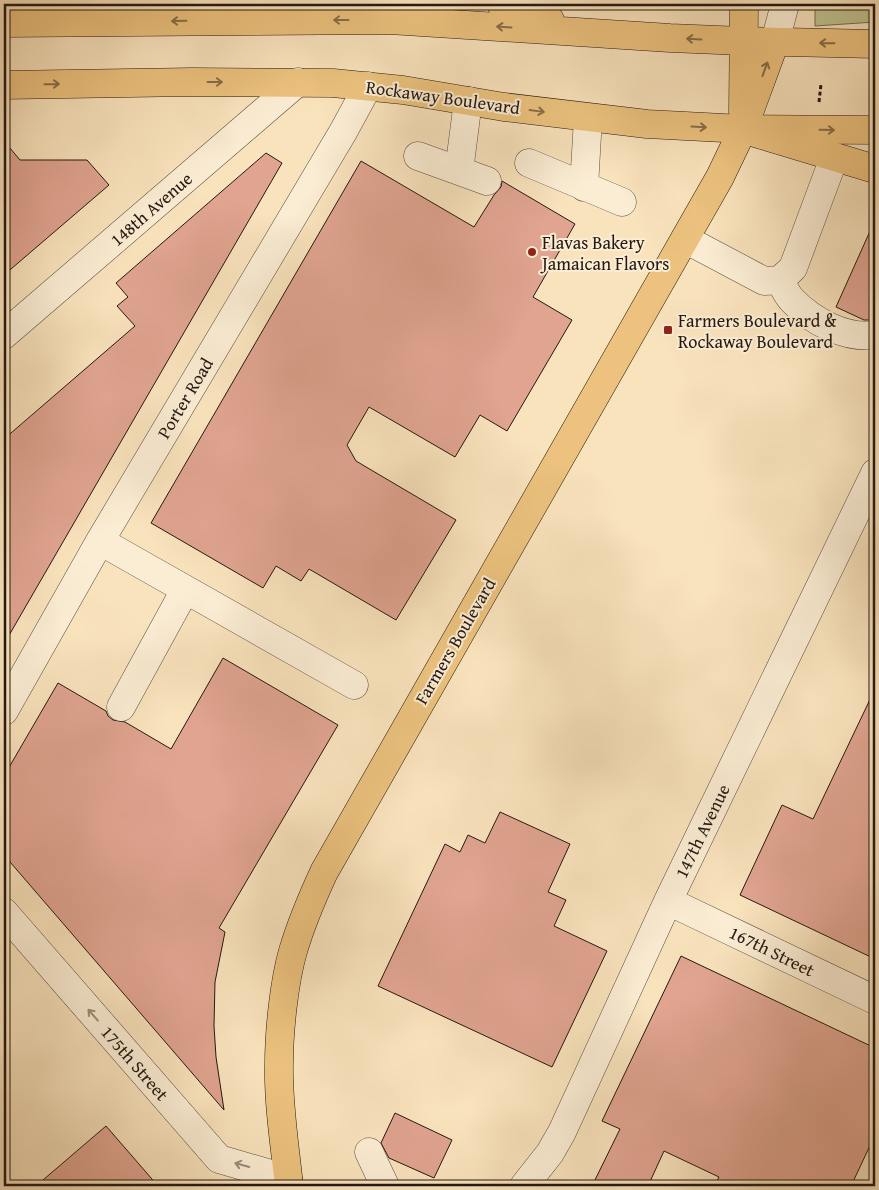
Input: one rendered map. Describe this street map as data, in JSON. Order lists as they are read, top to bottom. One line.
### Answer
{"streets":{"main road":["Rockaway Boulevard","Farmers Boulevard"],"street":["148th Avenue","Porter Road","147th Avenue","167th Street","175th Street"]},"crossings":[["Rockaway Boulevard","148th Avenue"],["Rockaway Boulevard","Porter Road"],["Rockaway Boulevard","Farmers Boulevard"],["Farmers Boulevard","175th Street"],["147th Avenue","167th Street"]],"one_way":["175th Street"],"places":{"other":["Flavas Bakery Jamaican Flavors"],"transit":["Farmers Boulevard & Rockaway Boulevard"]}}
